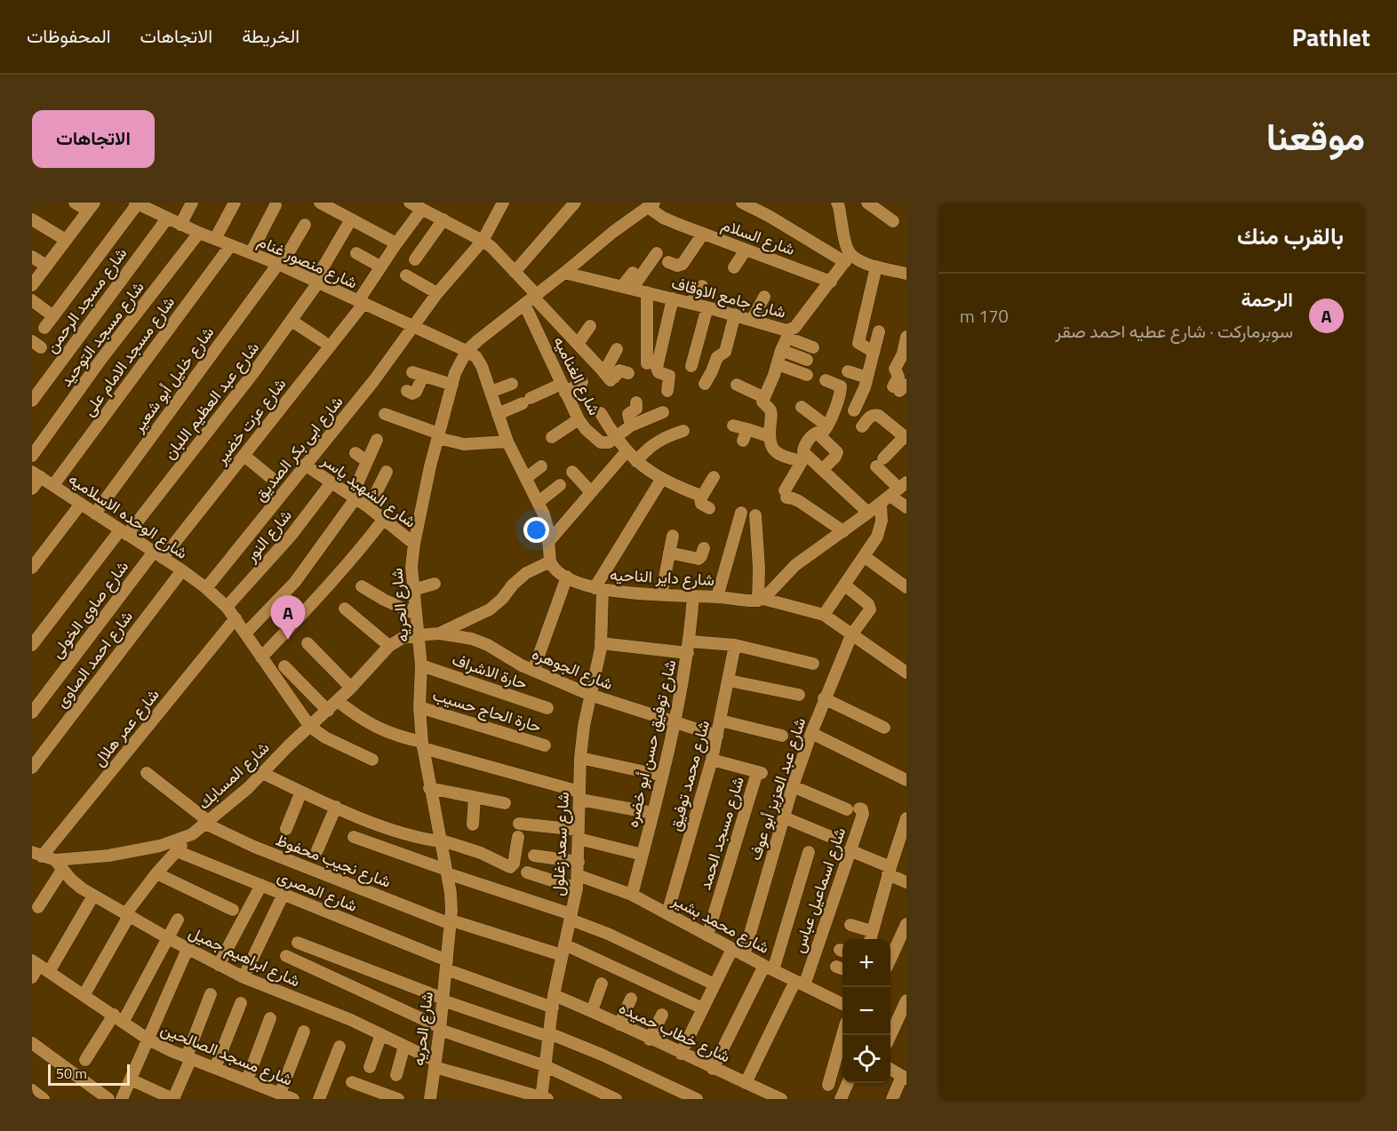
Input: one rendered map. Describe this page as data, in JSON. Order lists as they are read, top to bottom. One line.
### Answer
{"streets":{"street":["شارع السلام","شارع منصور غنام","شارع جامع الاوقاف","شارع مسجد الرحمن","شارع مسجد التوحيد","شارع مسجد الامام على","شارع الغناميه","شارع خليل أبو شعير","شارع عبد العظيم اللبان","شارع عزت خضير","شارع ابى بكر الصديق","شارع الشهيد ياسر","شارع الوحده الاسلاميه","شارع النور","شارع داير الناحيه","شارع الحريه","شارع صاوى الخولى","شارع احمد الصاوى","شارع الجوهره","حارة الاشراف","حارة الحاج حسيب","شارع عمر هلال","شارع توفيق حسن أبو خضره","شارع المسابك","شارع محمد توفيق","شارع عبد العزيز أبو عوف","شارع مسجد الحمد","شارع سعد زغلول","شارع نجيب محفوظ","شارع اسماعيل عباس","شارع المصرى","شارع محمد بشير","شارع ابراهيم جميل","شارع خطاب حميده","شارع مسجد الصالحين"]},"crossings":[["شارع السلام","شارع جامع الاوقاف"],["شارع السلام","شارع الحريه"],["شارع منصور غنام","شارع مسجد الرحمن"],["شارع منصور غنام","شارع مسجد التوحيد"],["شارع منصور غنام","شارع مسجد الامام على"],["شارع منصور غنام","شارع خليل أبو شعير"],["شارع منصور غنام","شارع عبد العظيم اللبان"],["شارع منصور غنام","شارع عزت خضير"],["شارع منصور غنام","شارع ابى بكر الصديق"],["شارع منصور غنام","شارع الحريه"],["شارع جامع الاوقاف","شارع الحريه"],["شارع مسجد الامام على","شارع الوحده الاسلاميه"],["شارع الغناميه","شارع الحريه"],["شارع خليل أبو شعير","شارع الوحده الاسلاميه"],["شارع عبد العظيم اللبان","شارع الوحده الاسلاميه"],["شارع عزت خضير","شارع الوحده الاسلاميه"],["شارع عزت خضير","شارع صاوى الخولى"],["شارع ابى بكر الصديق","شارع الشهيد ياسر"],["شارع ابى بكر الصديق","شارع الوحده الاسلاميه"],["شارع الشهيد ياسر","شارع النور"],["شارع الشهيد ياسر","شارع الحريه"],["شارع الوحده الاسلاميه","شارع النور"],["شارع الوحده الاسلاميه","شارع صاوى الخولى"],["شارع الوحده الاسلاميه","شارع احمد الصاوى"],["شارع الوحده الاسلاميه","شارع عمر هلال"],["شارع الوحده الاسلاميه","شارع المسابك"],["شارع داير الناحيه","شارع توفيق حسن أبو خضره"],["شارع داير الناحيه","شارع سعد زغلول"],["شارع الحريه","شارع الجوهره"],["شارع الحريه","حارة الاشراف"],["شارع الحريه","حارة الحاج حسيب"],["شارع الحريه","شارع المسابك"],["شارع الحريه","شارع نجيب محفوظ"],["شارع الحريه","شارع المصرى"],["شارع الحريه","شارع ابراهيم جميل"],["شارع الجوهره","شارع توفيق حسن أبو خضره"],["شارع الجوهره","شارع المسابك"],["شارع الجوهره","شارع محمد توفيق"],["شارع الجوهره","شارع سعد زغلول"],["شارع عمر هلال","شارع المسابك"],["شارع توفيق حسن أبو خضره","شارع محمد بشير"],["شارع المسابك","شارع نجيب محفوظ"],["شارع المسابك","شارع ابراهيم جميل"],["شارع محمد توفيق","شارع مسجد الحمد"],["شارع محمد توفيق","شارع محمد بشير"],["شارع عبد العزيز أبو عوف","شارع نجيب محفوظ"],["شارع عبد العزيز أبو عوف","شارع اسماعيل عباس"],["شارع عبد العزيز أبو عوف","شارع محمد بشير"],["شارع عبد العزيز أبو عوف","شارع خطاب حميده"],["شارع مسجد الحمد","شارع محمد بشير"],["شارع سعد زغلول","شارع نجيب محفوظ"],["شارع سعد زغلول","شارع المصرى"],["شارع سعد زغلول","شارع محمد بشير"],["شارع سعد زغلول","شارع ابراهيم جميل"],["شارع سعد زغلول","شارع خطاب حميده"],["شارع اسماعيل عباس","شارع محمد بشير"],["شارع اسماعيل عباس","شارع خطاب حميده"],["شارع المصرى","شارع خطاب حميده"],["شارع ابراهيم جميل","شارع مسجد الصالحين"]],"scale_bar":"50 m","page":{"header":"Pathlet","nav":["الخريطة","الاتجاهات","المحفوظات"],"title":"موقعنا","buttons":"الاتجاهات","heading":"بالقرب منك","list":[{"mark":"A","name":"الرحمة","note":"سوبرماركت · شارع عطيه احمد صقر","value":"170 m"}],"pins":"A","map_buttons":["+","−"],"scale":"50 m"}}
